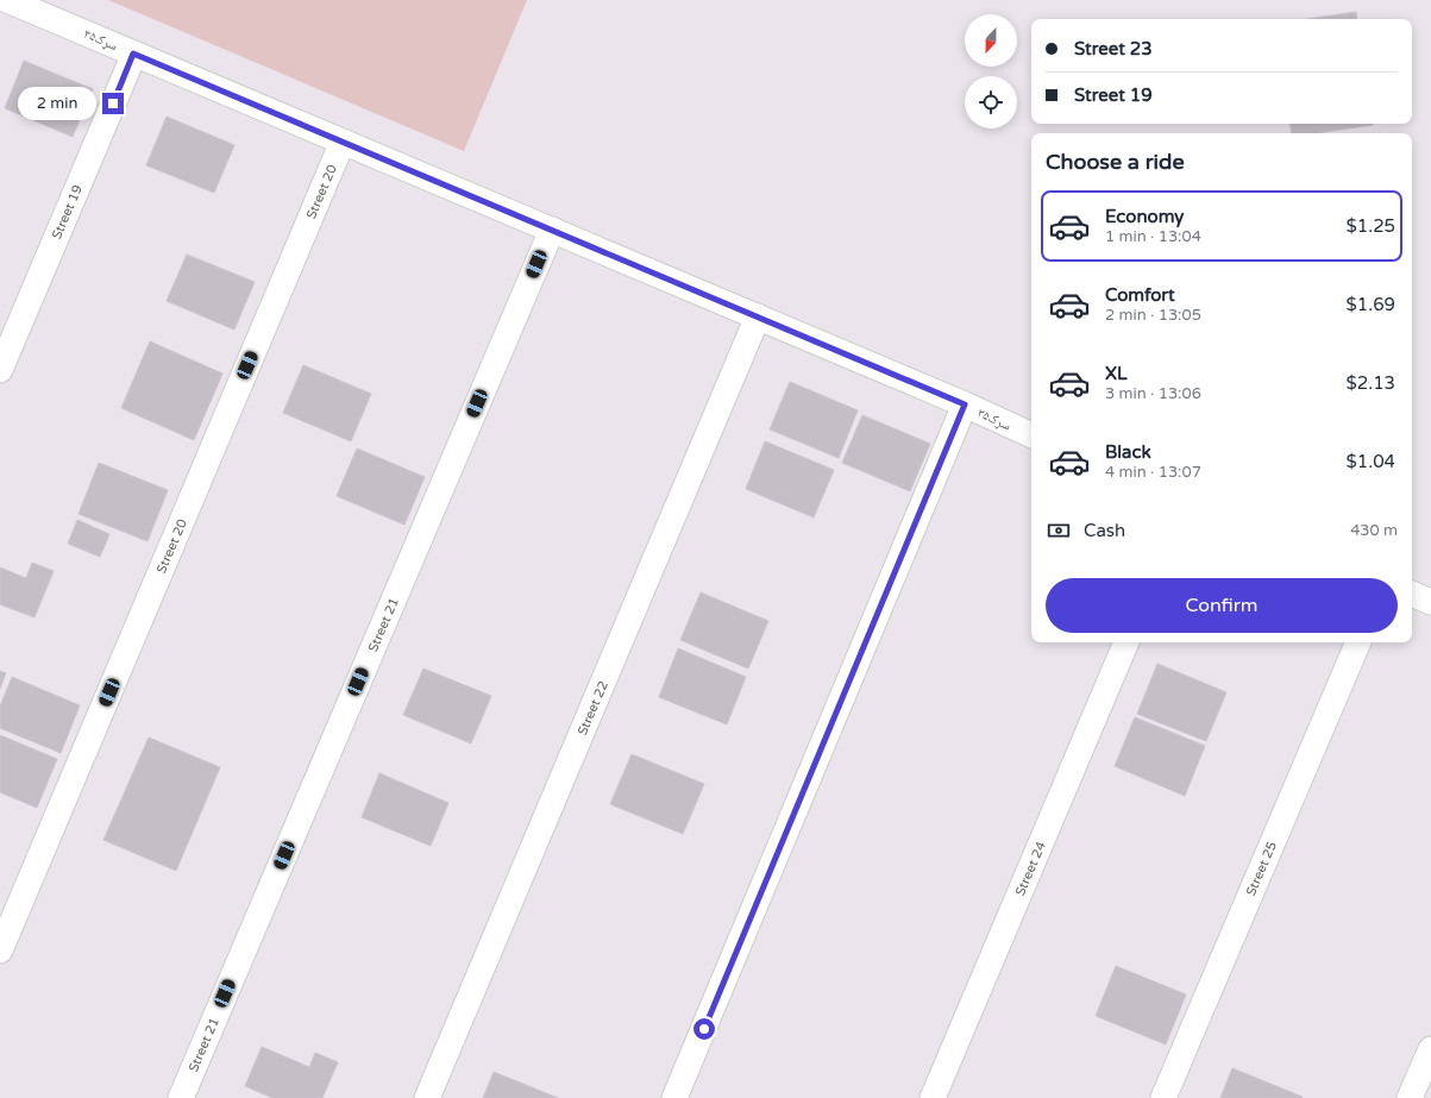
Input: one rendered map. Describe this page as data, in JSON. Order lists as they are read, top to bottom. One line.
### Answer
{"streets":{"street":["سړک۳۵","Street 20","Street 19","Street 21","Street 22","Street 24","Street 25"]},"crossings":[["سړک۳۵","Street 20"],["سړک۳۵","Street 19"],["سړک۳۵","Street 21"],["سړک۳۵","Street 22"]],"north":"bottom","page":{"banner":["Street 23","Street 19"],"bubble":"2 min","heading":"Choose a ride","list":[{"name":"Economy","note":"1 min · 13:04","value":"$1.25"},{"name":"Comfort","note":"2 min · 13:05","value":"$1.69"},{"name":"XL","note":"3 min · 13:06","value":"$2.13"},{"name":"Black","note":"4 min · 13:07","value":"$1.04"}],"pay":["Cash","430 m"],"buttons":"Confirm"}}
